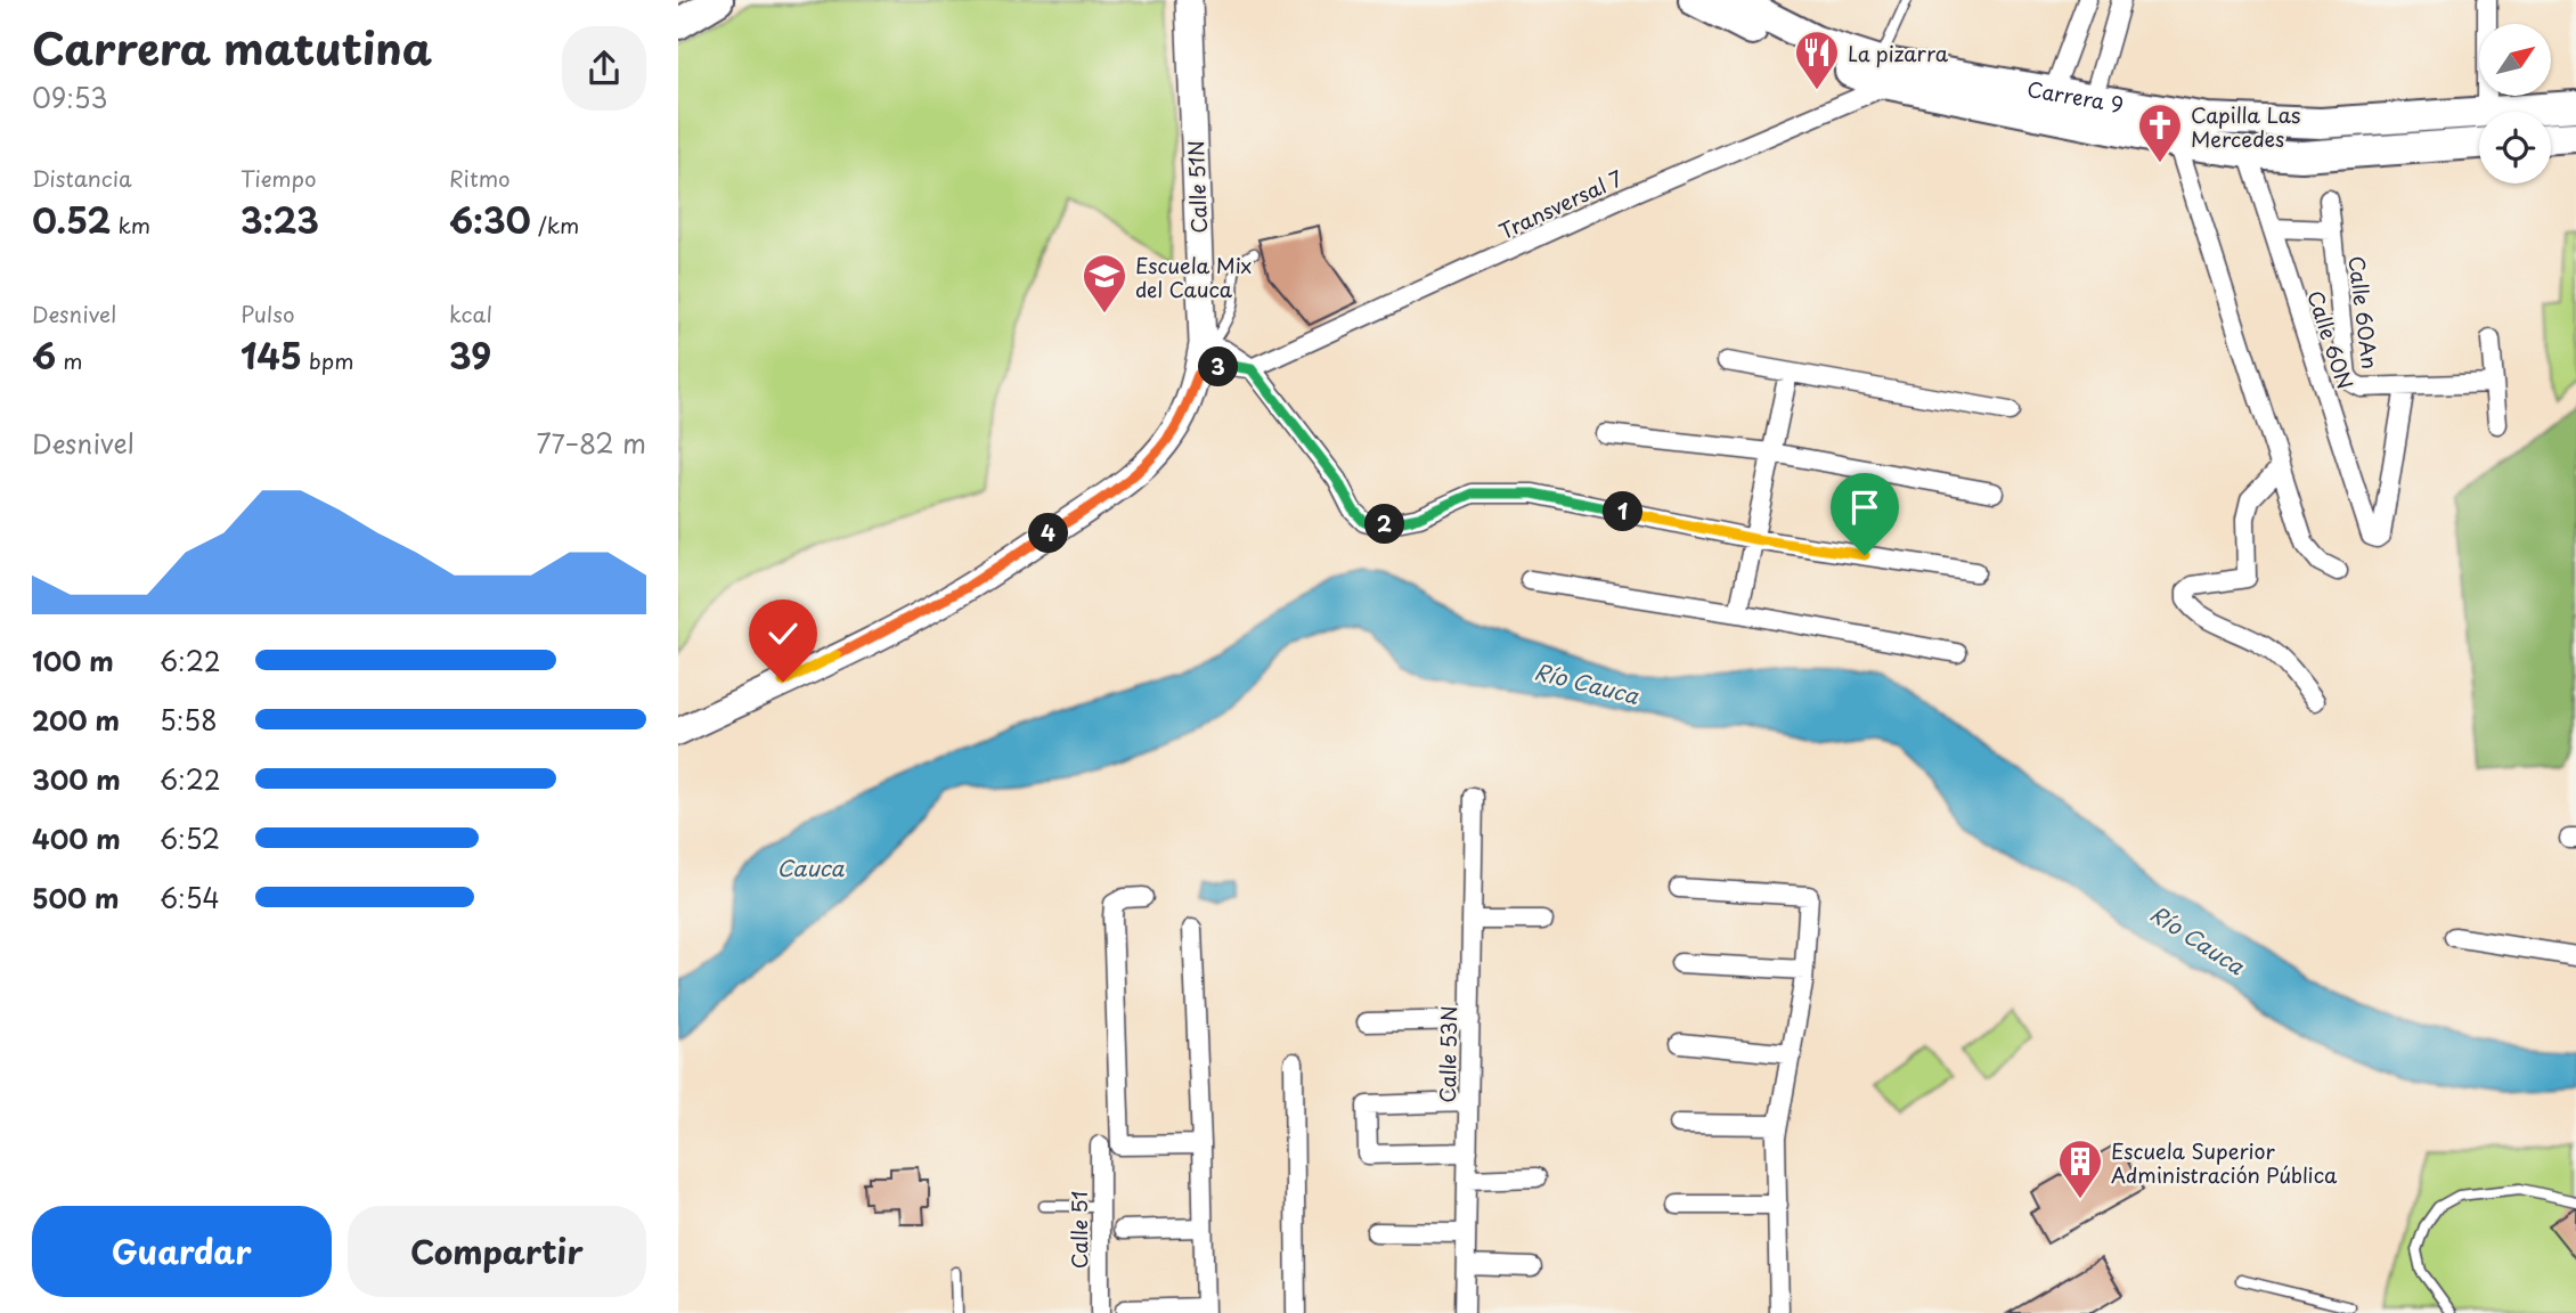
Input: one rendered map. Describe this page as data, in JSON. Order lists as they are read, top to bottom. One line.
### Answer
{"streets":{"main road":["Carrera 9","Calle 51N"],"street":["Transversal 7","Calle 60An","Calle 60N","Calle 53N","Calle 51"]},"crossings":[["Carrera 9","Transversal 7"],["Carrera 9","Calle 60N"],["Calle 60An","Calle 60N"]],"water":["Río Cauca","Cauca"],"places":{"restaurant":["La pizarra"],"church":["Capilla Las Mercedes"],"school or university":["Escuela Mix del Cauca"],"building":["Escuela Superior Administración Pública"]},"north":"top right","page":{"heading":["Carrera matutina","09:53"],"stats":[["Distancia","0.52 km"],["Tiempo","3:23"],["Ritmo","6:30 /km"],["Desnivel","6 m"],["Pulso","145 bpm"],["kcal","39"]],"pins":["3","1","2","4"],"chart":["Desnivel","77–82 m"],"list":[{"name":"100 m","note":"6:22"},{"name":"200 m","note":"5:58"},{"name":"300 m","note":"6:22"},{"name":"400 m","note":"6:52"},{"name":"500 m","note":"6:54"}],"buttons":["Guardar","Compartir"]}}
